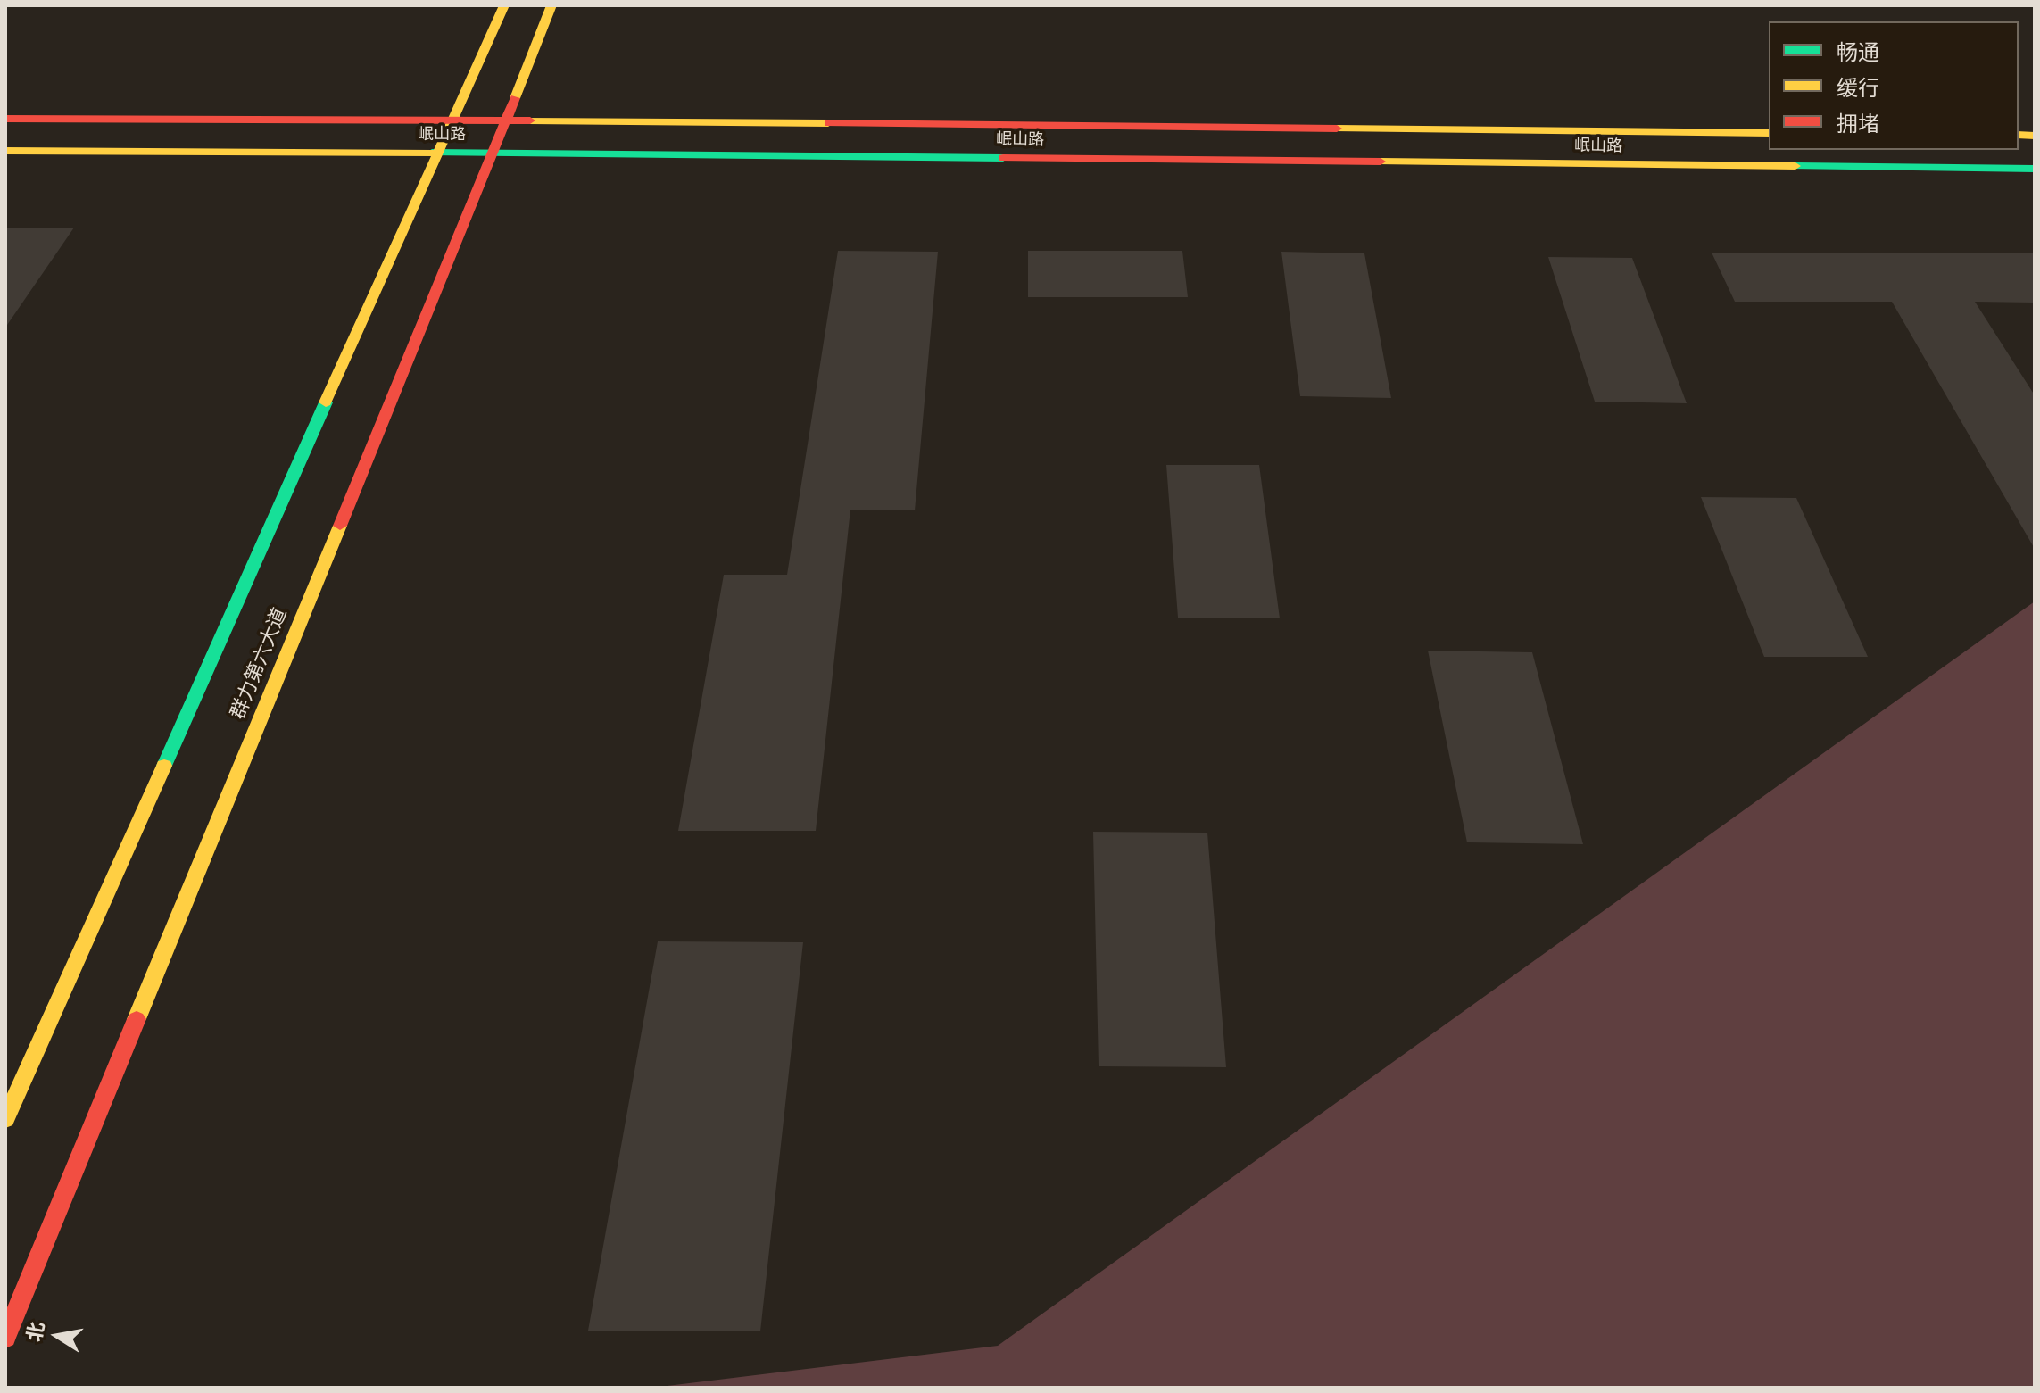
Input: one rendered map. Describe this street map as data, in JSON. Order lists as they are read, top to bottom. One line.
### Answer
{"streets":{"main road":["岷山路","群力第六大道"]},"crossings":[["岷山路","群力第六大道"]],"legend":["畅通","缓行","拥堵"],"north":"left"}
